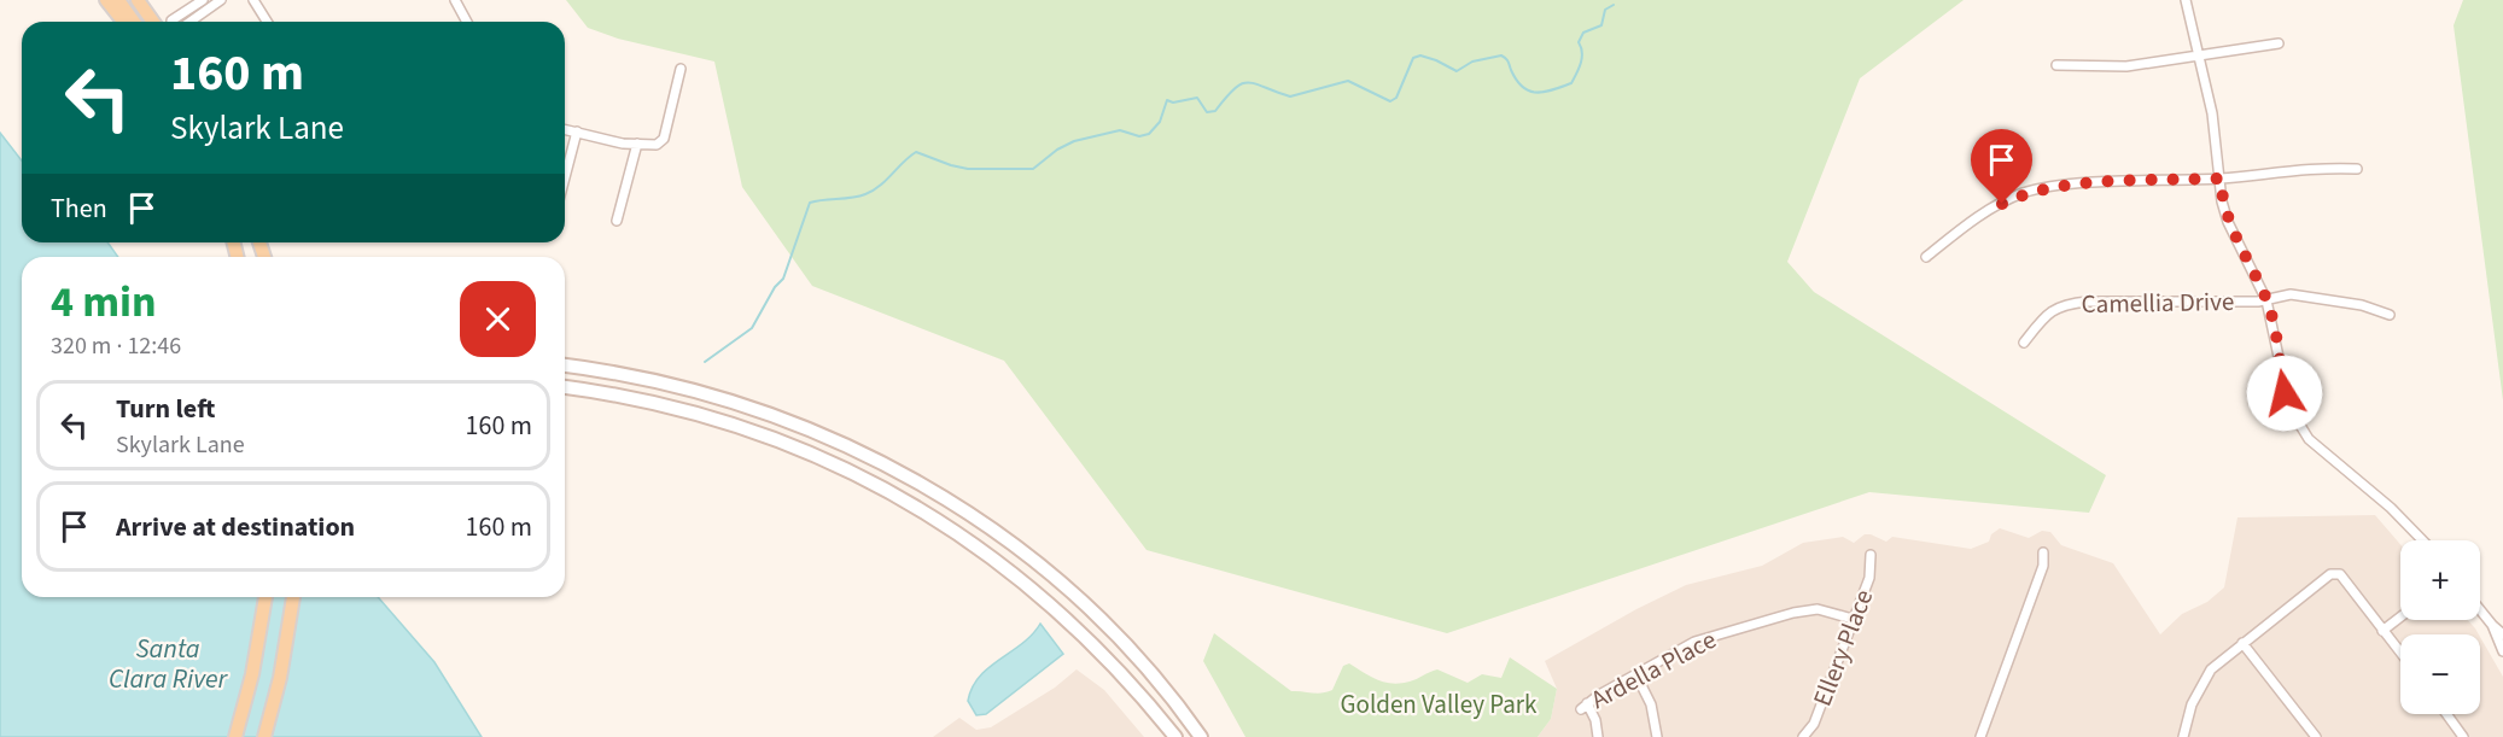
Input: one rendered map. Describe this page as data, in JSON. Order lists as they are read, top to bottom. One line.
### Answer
{"streets":{"street":["Camellia Drive","Ellery Place","Ardella Place"]},"crossings":[["Ellery Place","Ardella Place"]],"water":["Santa Clara River"],"parks":["Golden Valley Park"],"page":{"turn":["160 m","Skylark Lane"],"then":"Then","heading":["4 min","320 m · 12:46"],"list":[{"name":"Turn left","note":"Skylark Lane","value":"160 m"},{"name":"Arrive at destination","value":"160 m"}],"map_buttons":["+","−"]}}
